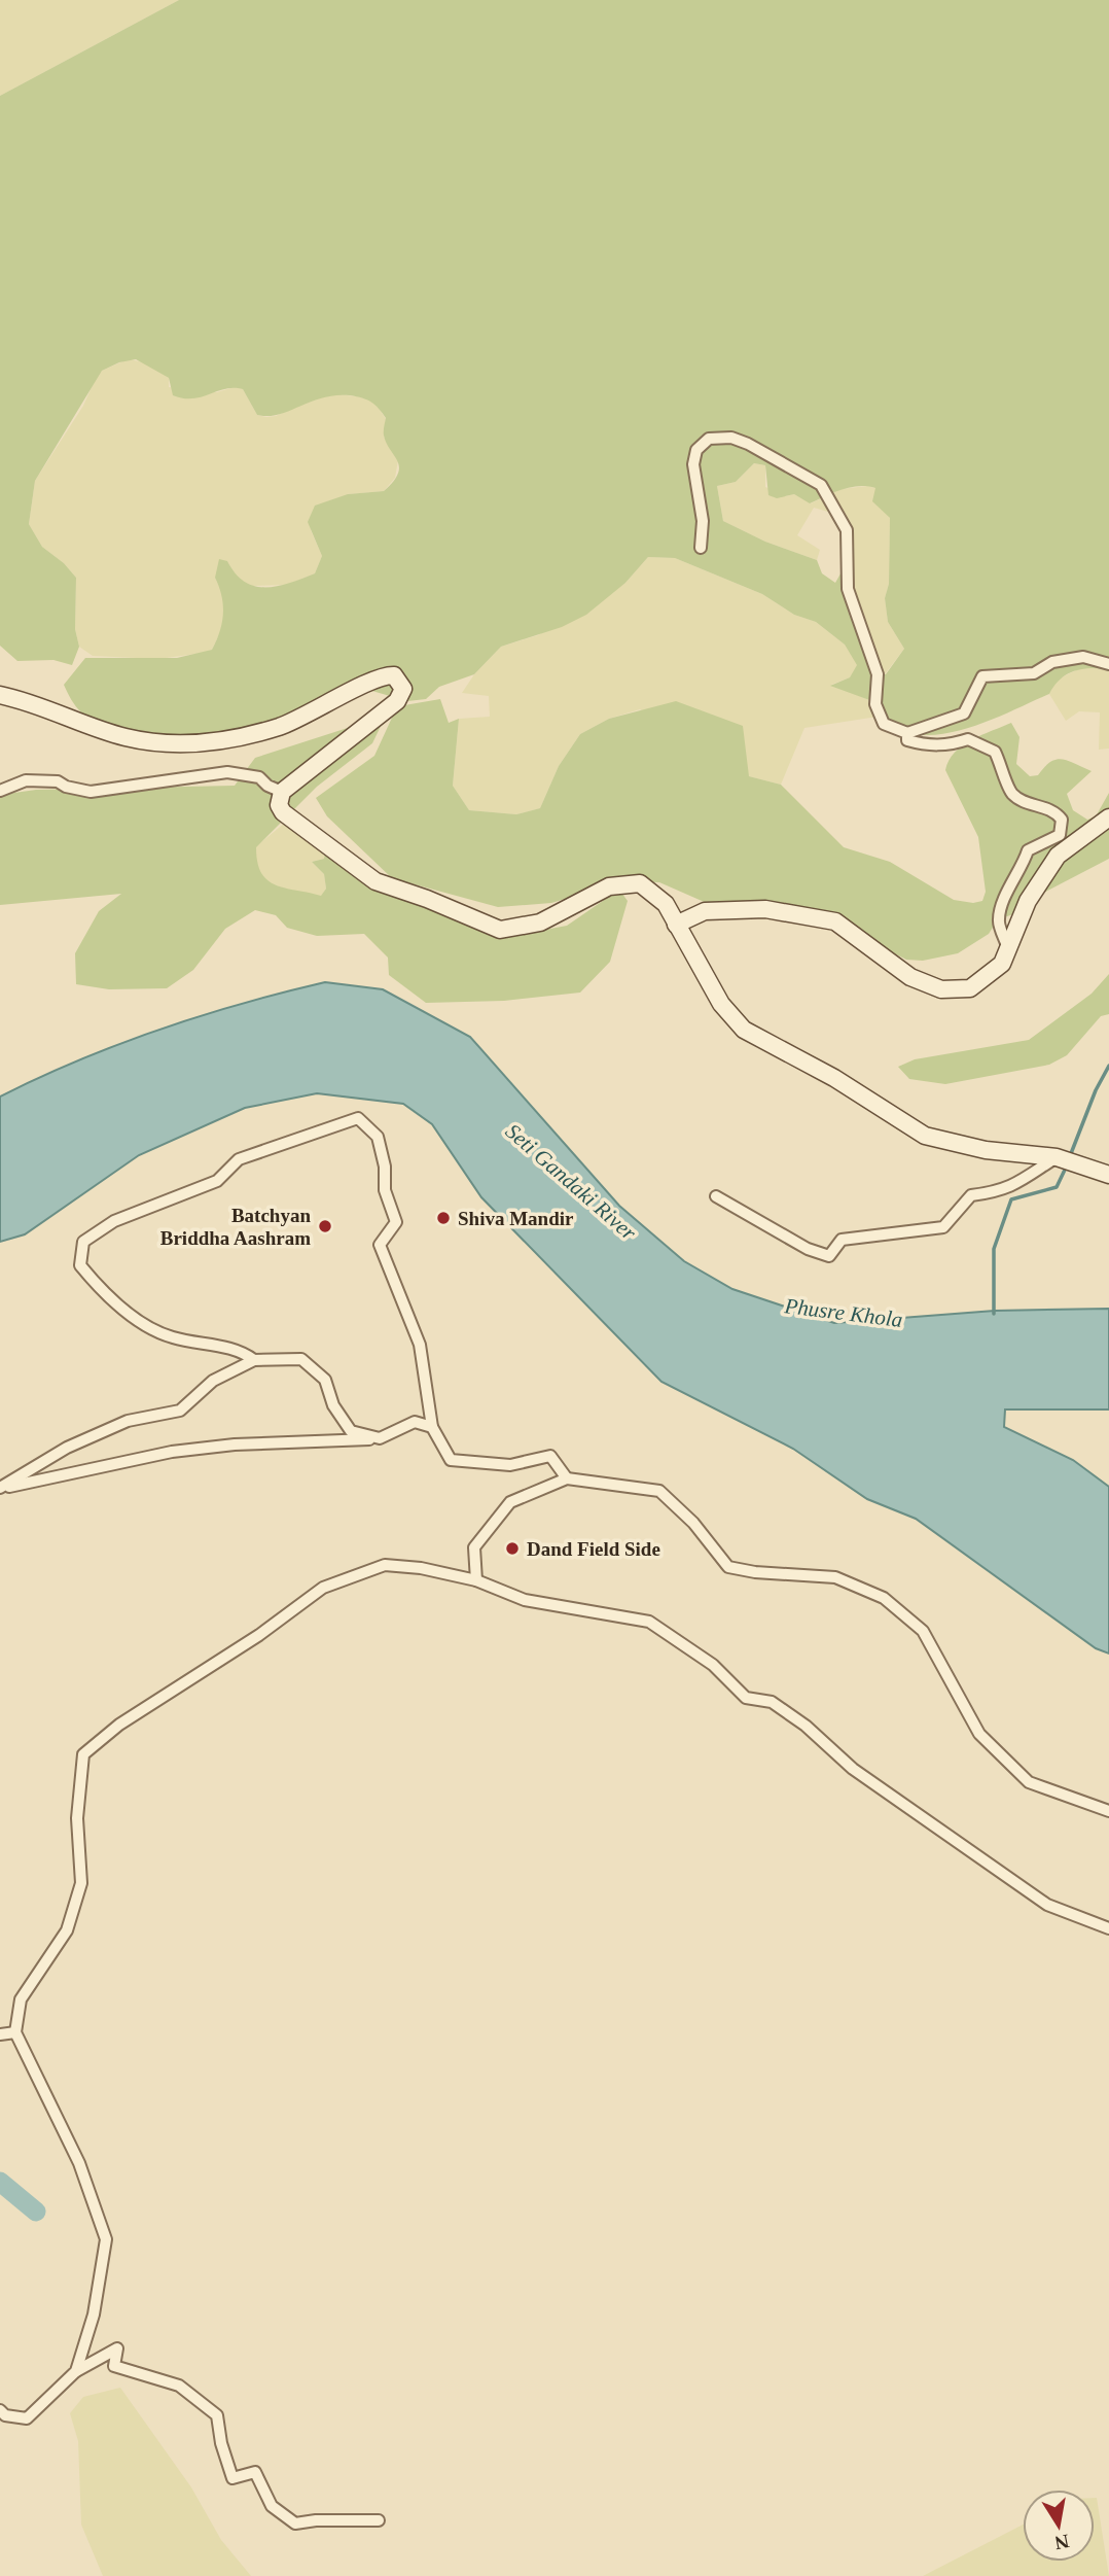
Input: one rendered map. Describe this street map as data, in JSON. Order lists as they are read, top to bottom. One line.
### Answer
{"water":["Seti Gandaki River","Phusre Khola"],"places":["Shiva Mandir","Batchyan Briddha Aashram","Dand Field Side"],"north":"bottom"}
